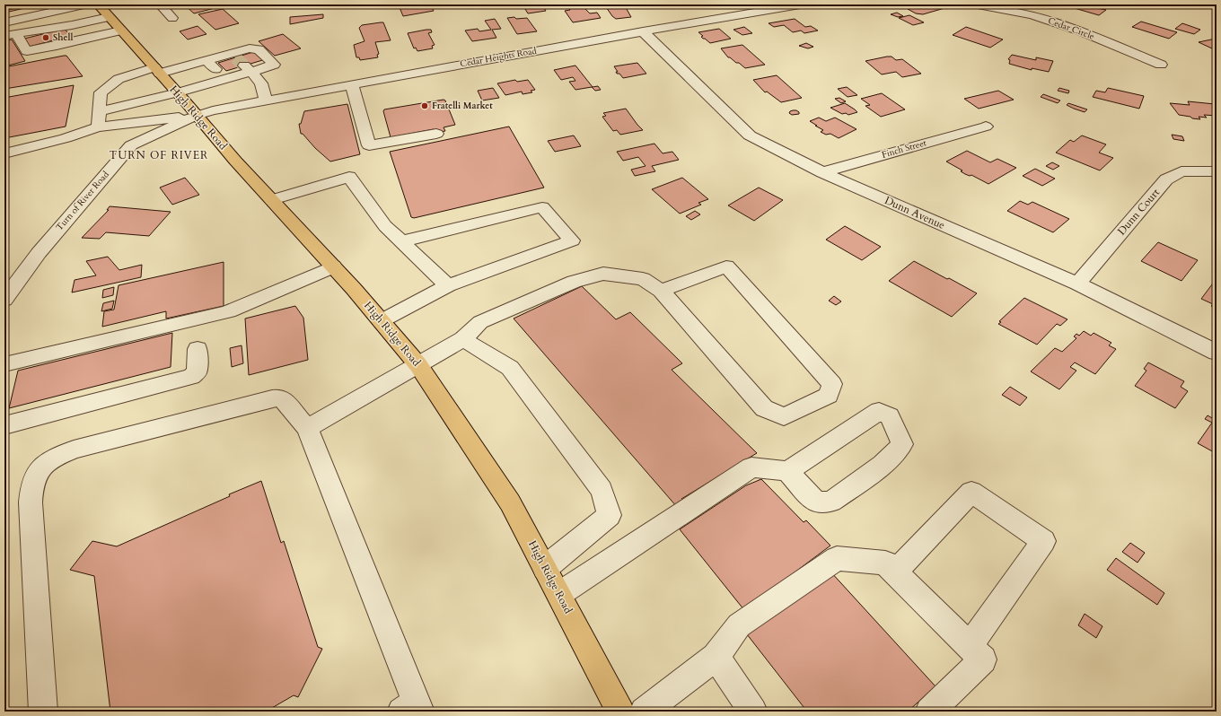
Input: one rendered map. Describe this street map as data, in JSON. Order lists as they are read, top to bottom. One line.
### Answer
{"streets":{"main road":["High Ridge Road"],"street":["Cedar Circle","Cedar Heights Road","Finch Street","Turn of River Road","Dunn Court","Dunn Avenue"]},"crossings":[["Cedar Heights Road","High Ridge Road"],["Cedar Heights Road","Turn of River Road"],["Cedar Heights Road","Dunn Avenue"],["High Ridge Road","Turn of River Road"],["Finch Street","Dunn Avenue"],["Dunn Court","Dunn Avenue"]],"districts":["TURN OF RIVER"],"places":["Shell","Fratelli Market"]}
